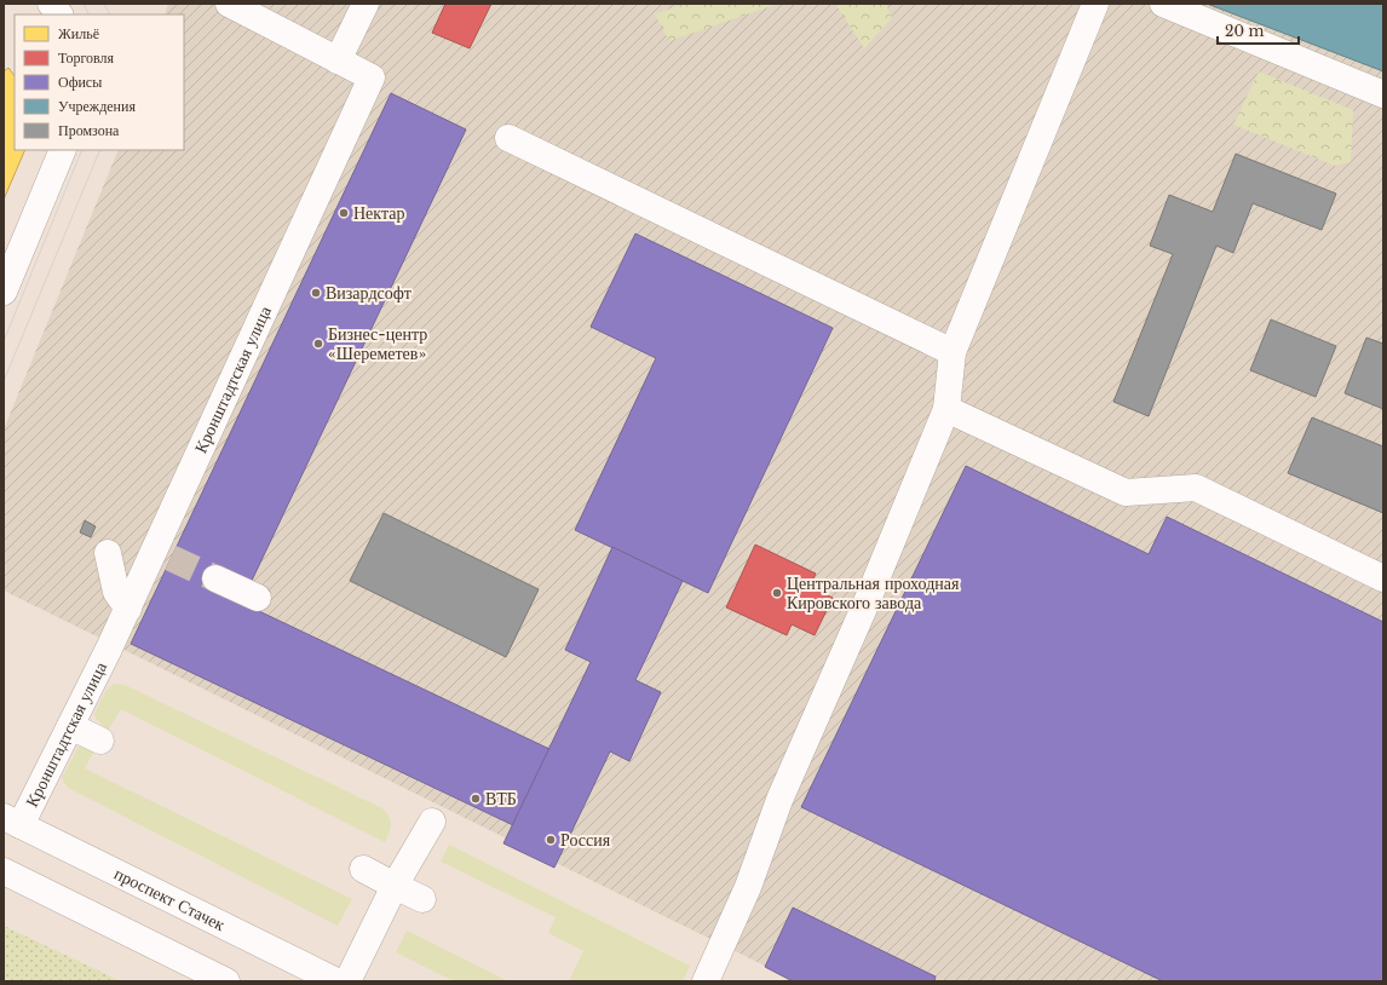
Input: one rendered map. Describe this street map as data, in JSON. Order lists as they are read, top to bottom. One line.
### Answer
{"streets":{"street":["Кронштадтская улица","проспект Стачек"]},"crossings":[["Кронштадтская улица","проспект Стачек"]],"places":["Нектар","Визардсофт","Бизнес-центр «Шереметев»","Центральная проходная Кировского завода","ВТБ","Россия"],"legend":["Жильё","Торговля","Офисы","Учреждения","Промзона"],"scale_bar":"20 m"}
